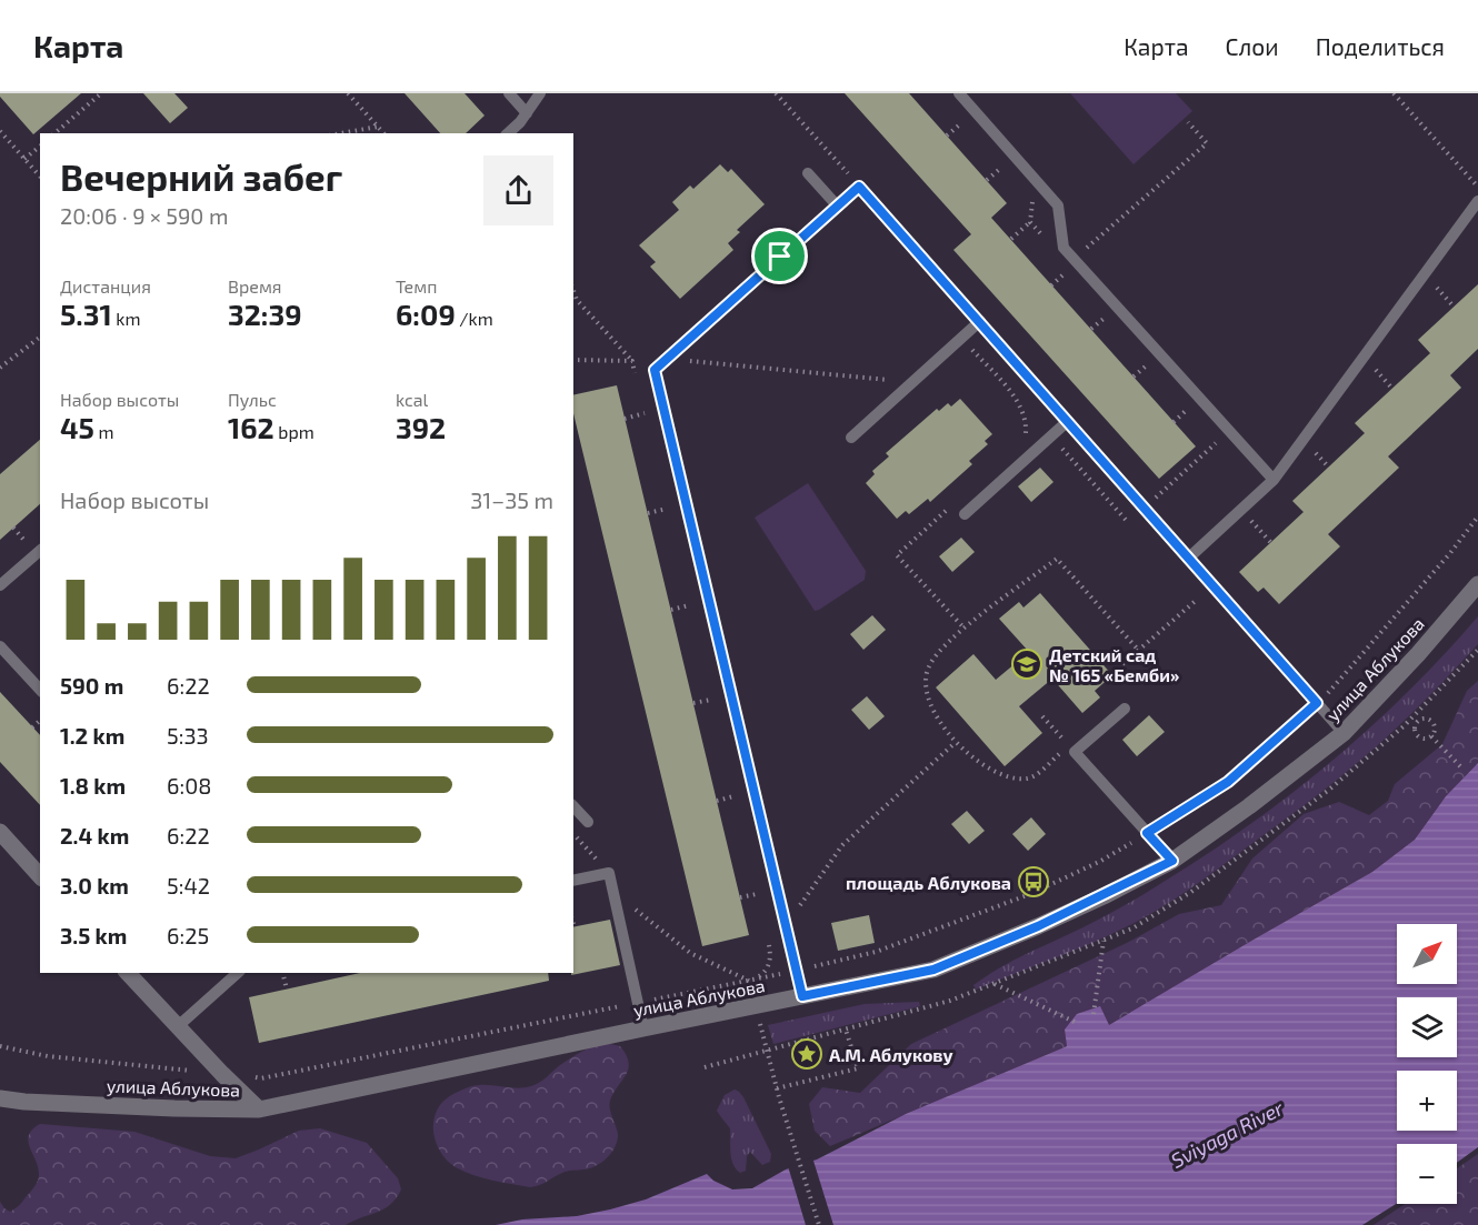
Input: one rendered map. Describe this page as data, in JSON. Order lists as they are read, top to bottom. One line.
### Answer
{"streets":{"street":["улица Аблукова"]},"water":["Sviyaga River"],"places":{"school or university":["Детский сад № 165 «Бемби»"],"bus stop":["площадь Аблукова"],"place":["А.М. Аблукову"]},"north":"top right","page":{"header":"Карта","nav":["Карта","Слои","Поделиться"],"heading":["Вечерний забег","20:06 · 9 × 590 m"],"stats":[["Дистанция","5.31 km"],["Время","32:39"],["Темп","6:09 /km"],["Набор высоты","45 m"],["Пульс","162 bpm"],["kcal","392"]],"chart":["Набор высоты","31–35 m"],"list":[{"name":"590 m","note":"6:22"},{"name":"1.2 km","note":"5:33"},{"name":"1.8 km","note":"6:08"},{"name":"2.4 km","note":"6:22"},{"name":"3.0 km","note":"5:42"},{"name":"3.5 km","note":"6:25"}],"map_buttons":["+","−"]}}
